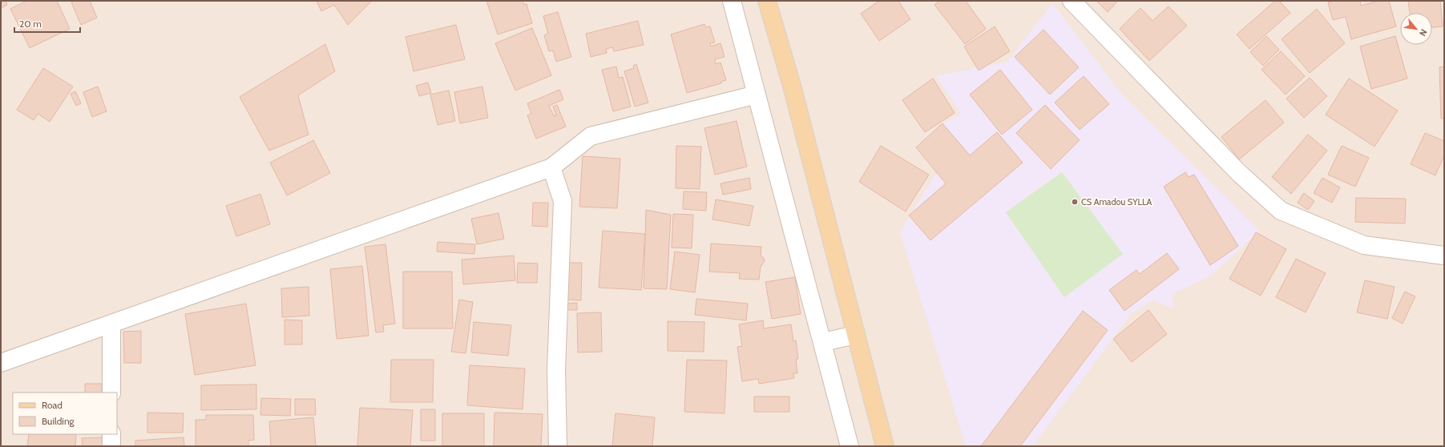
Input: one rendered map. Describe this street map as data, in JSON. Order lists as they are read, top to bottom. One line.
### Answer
{"places":["CS Amadou SYLLA"],"legend":["Road","Building"],"scale_bar":"20 m","north":"bottom right"}
